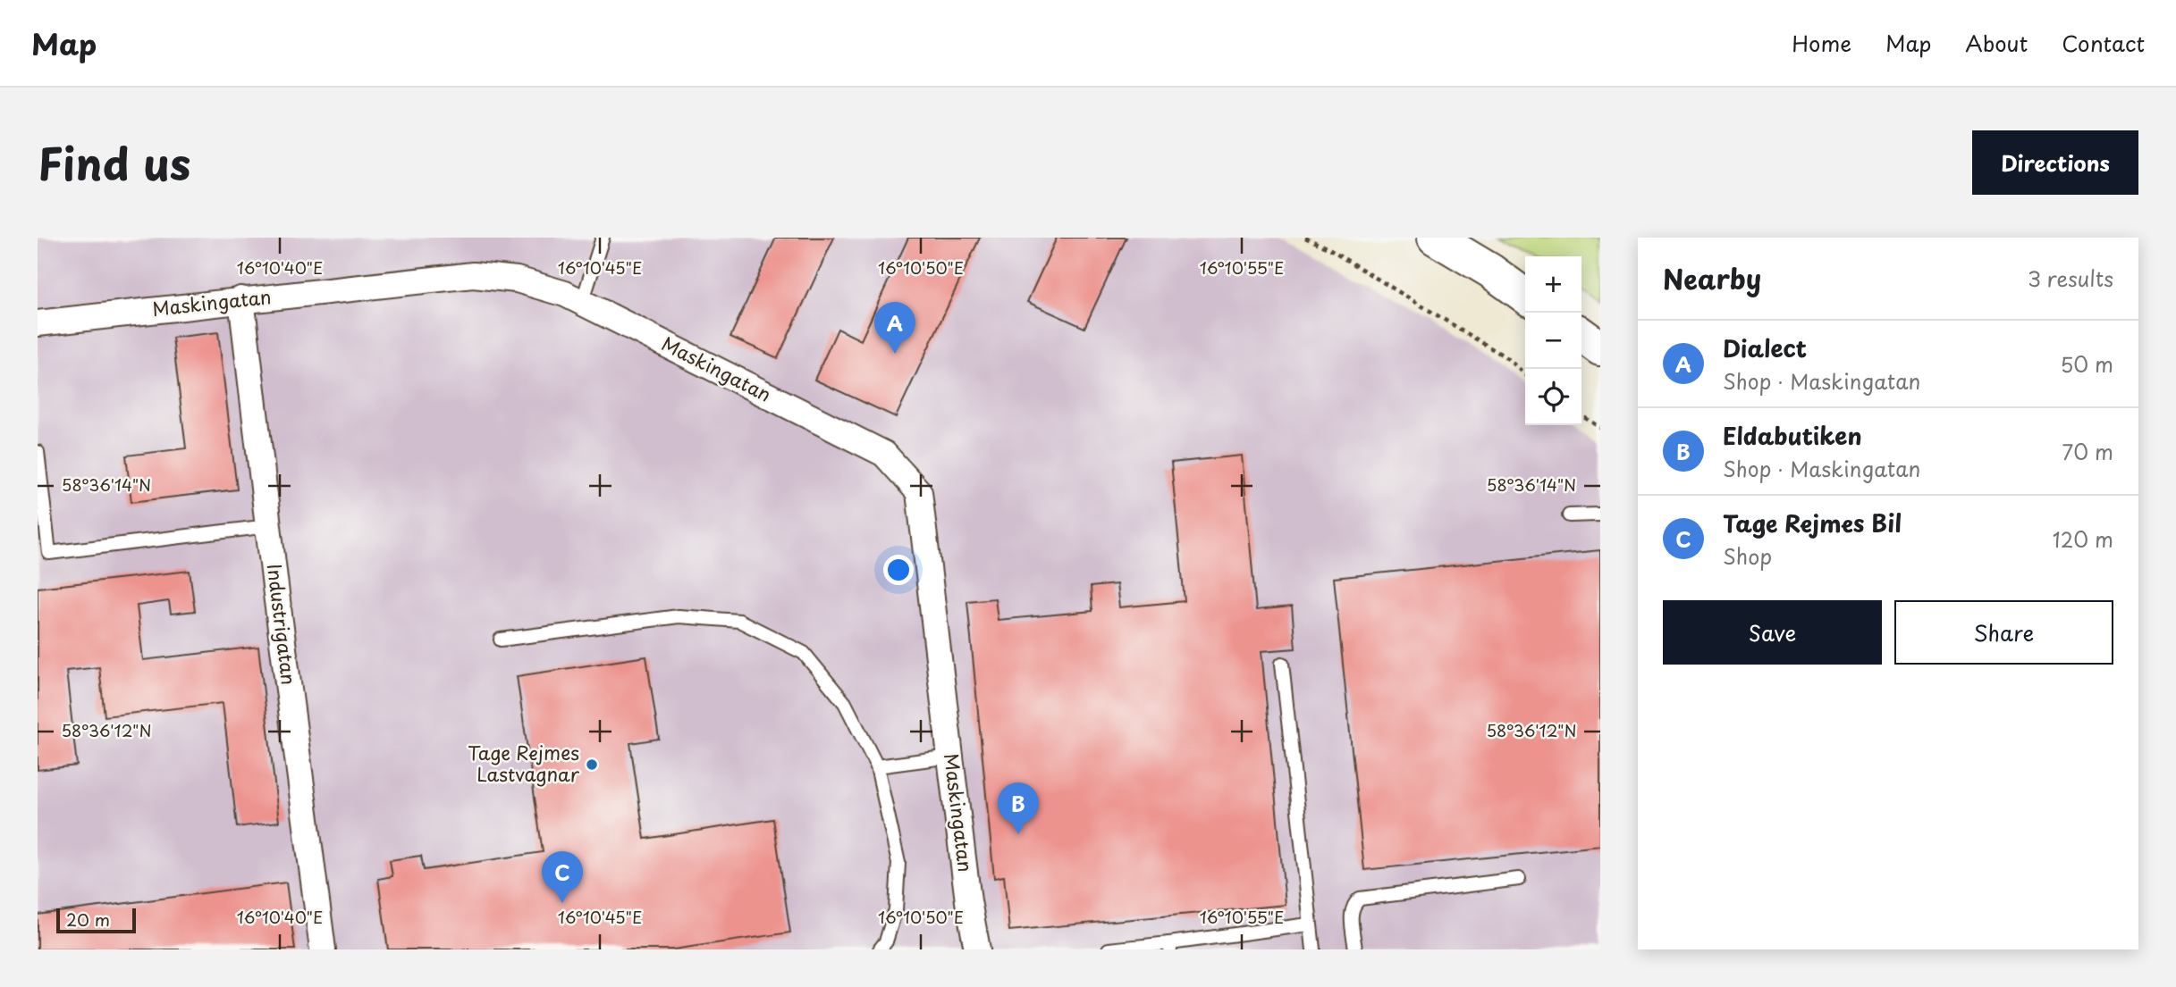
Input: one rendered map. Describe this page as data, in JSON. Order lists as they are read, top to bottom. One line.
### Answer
{"streets":{"street":["Maskingatan","Industrigatan"]},"crossings":[["Maskingatan","Industrigatan"]],"places":["Tage Rejmes Lastvagnar"],"scale_bar":"20 m","page":{"header":"Map","nav":["Home","Map","About","Contact"],"title":"Find us","buttons":["Directions",["Save","Share"]],"heading":["Nearby","3 results"],"map_buttons":["+","−"],"pins":["A","B","C"],"list":[{"mark":"A","name":"Dialect","note":"Shop · Maskingatan","value":"50 m"},{"mark":"B","name":"Eldabutiken","note":"Shop · Maskingatan","value":"70 m"},{"mark":"C","name":"Tage Rejmes Bil","note":"Shop","value":"120 m"}],"scale":"20 m"},"coordinates":["16°10'40\"E","16°10'45\"E","16°10'50\"E","16°10'55\"E","58°36'14\"N","58°36'12\"N"]}
